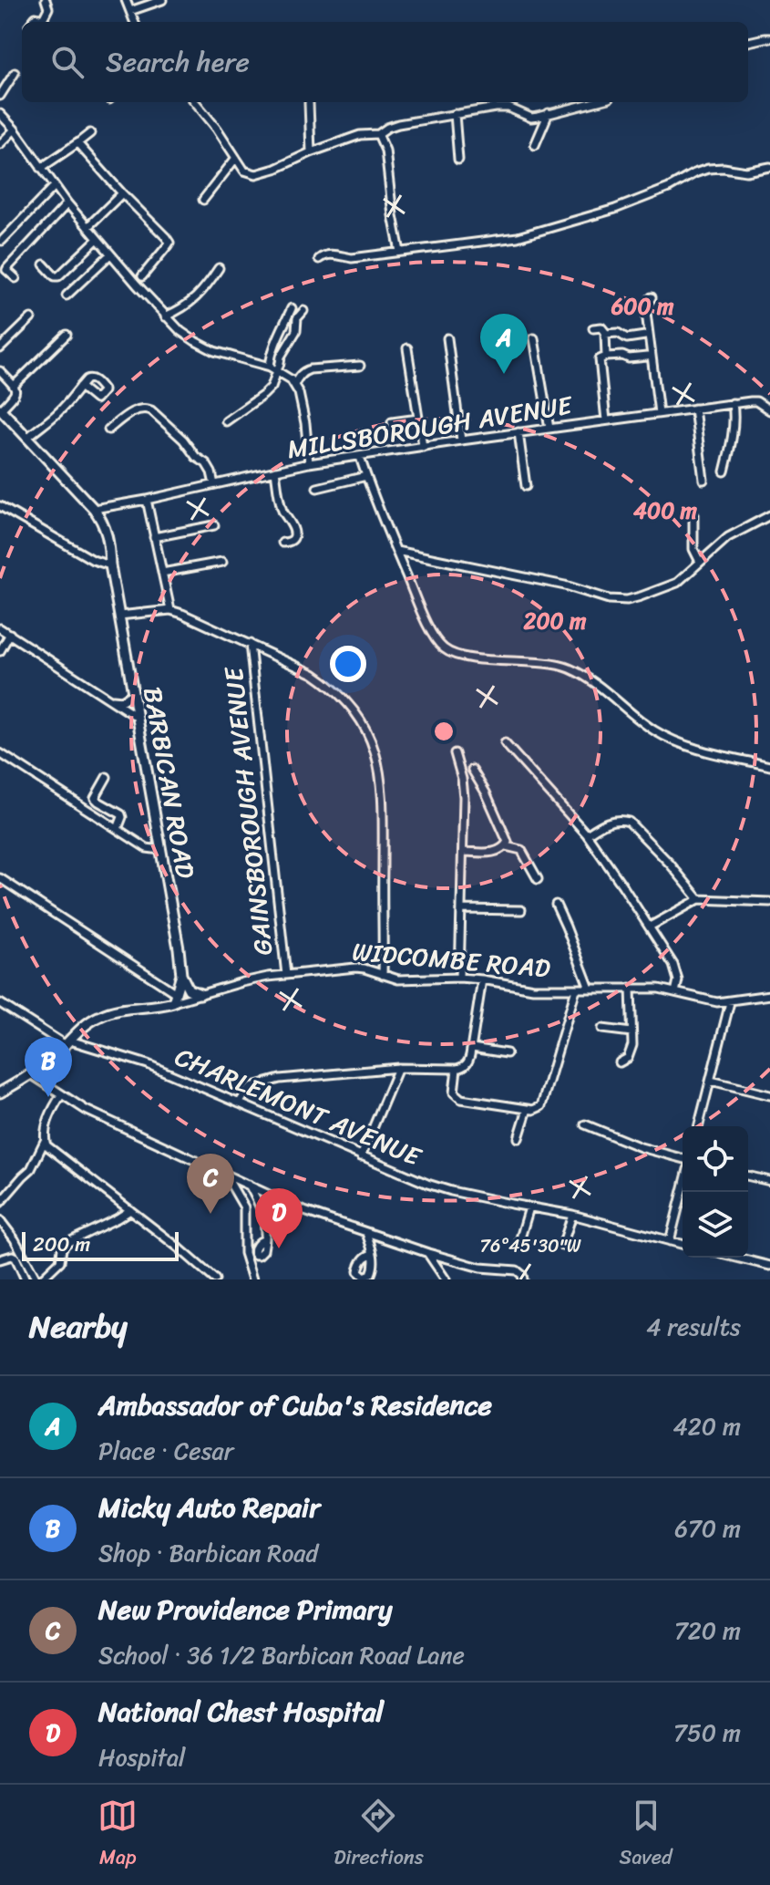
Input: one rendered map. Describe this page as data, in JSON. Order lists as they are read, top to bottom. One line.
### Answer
{"streets":{"main road":["BARBICAN ROAD"],"street":["MILLSBOROUGH AVENUE","GAINSBOROUGH AVENUE","WIDCOMBE ROAD","CHARLEMONT AVENUE"]},"crossings":[["MILLSBOROUGH AVENUE","BARBICAN ROAD"],["BARBICAN ROAD","WIDCOMBE ROAD"],["GAINSBOROUGH AVENUE","WIDCOMBE ROAD"]],"scale_bar":"200 m","page":{"search":"Search here","pins":["A","B","C","D"],"scale":"200 m","heading":["Nearby","4 results"],"list":[{"mark":"A","name":"Ambassador of Cuba's Residence","note":"Place · Cesar","value":"420 m"},{"mark":"B","name":"Micky Auto Repair","note":"Shop · Barbican Road","value":"670 m"},{"mark":"C","name":"New Providence Primary","note":"School · 36 1/2 Barbican Road Lane","value":"720 m"},{"mark":"D","name":"National Chest Hospital","note":"Hospital","value":"750 m"}],"nav":["Map","Directions","Saved"]},"coordinates":["76°45'30\"W"],"rings":["600 m","400 m","200 m"]}
